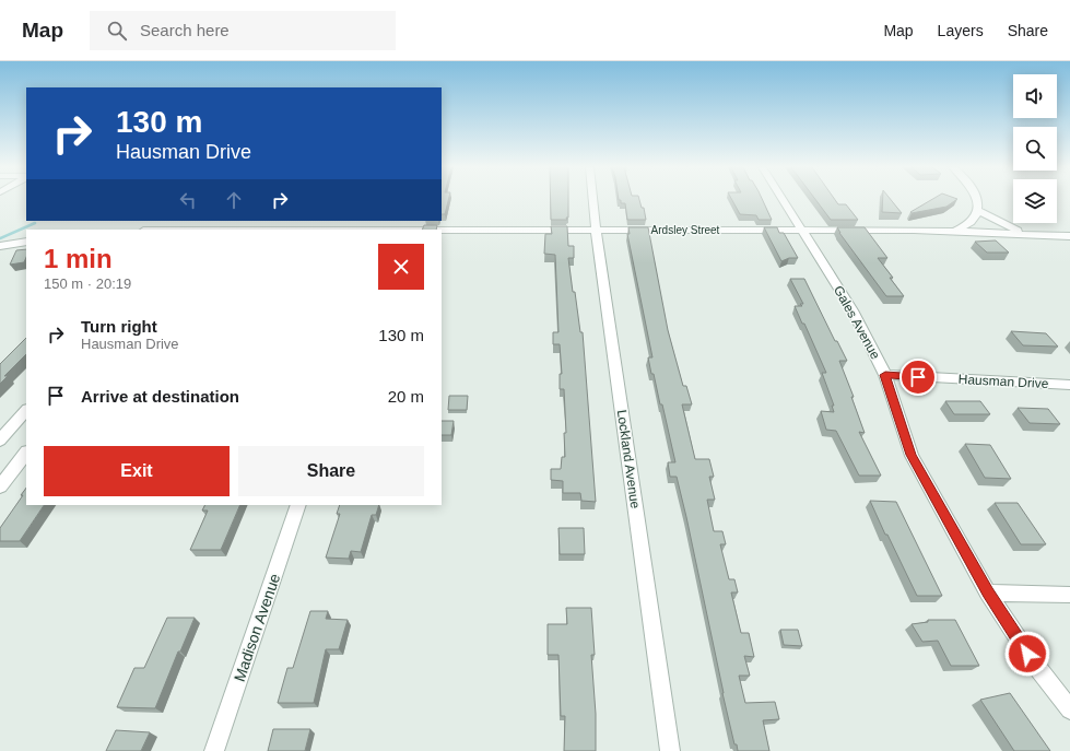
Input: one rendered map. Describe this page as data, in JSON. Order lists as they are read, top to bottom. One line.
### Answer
{"streets":{"street":["Ardsley Street","Gales Avenue","Hausman Drive","Lockland Avenue","Madison Avenue"]},"crossings":[["Ardsley Street","Gales Avenue"],["Ardsley Street","Lockland Avenue"],["Gales Avenue","Hausman Drive"]],"page":{"header":"Map","search":"Search here","nav":["Map","Layers","Share"],"turn":["130 m","Hausman Drive"],"heading":["1 min","150 m · 20:19"],"list":[{"name":"Turn right","note":"Hausman Drive","value":"130 m"},{"name":"Arrive at destination","value":"20 m"}],"buttons":["Exit","Share"]}}
